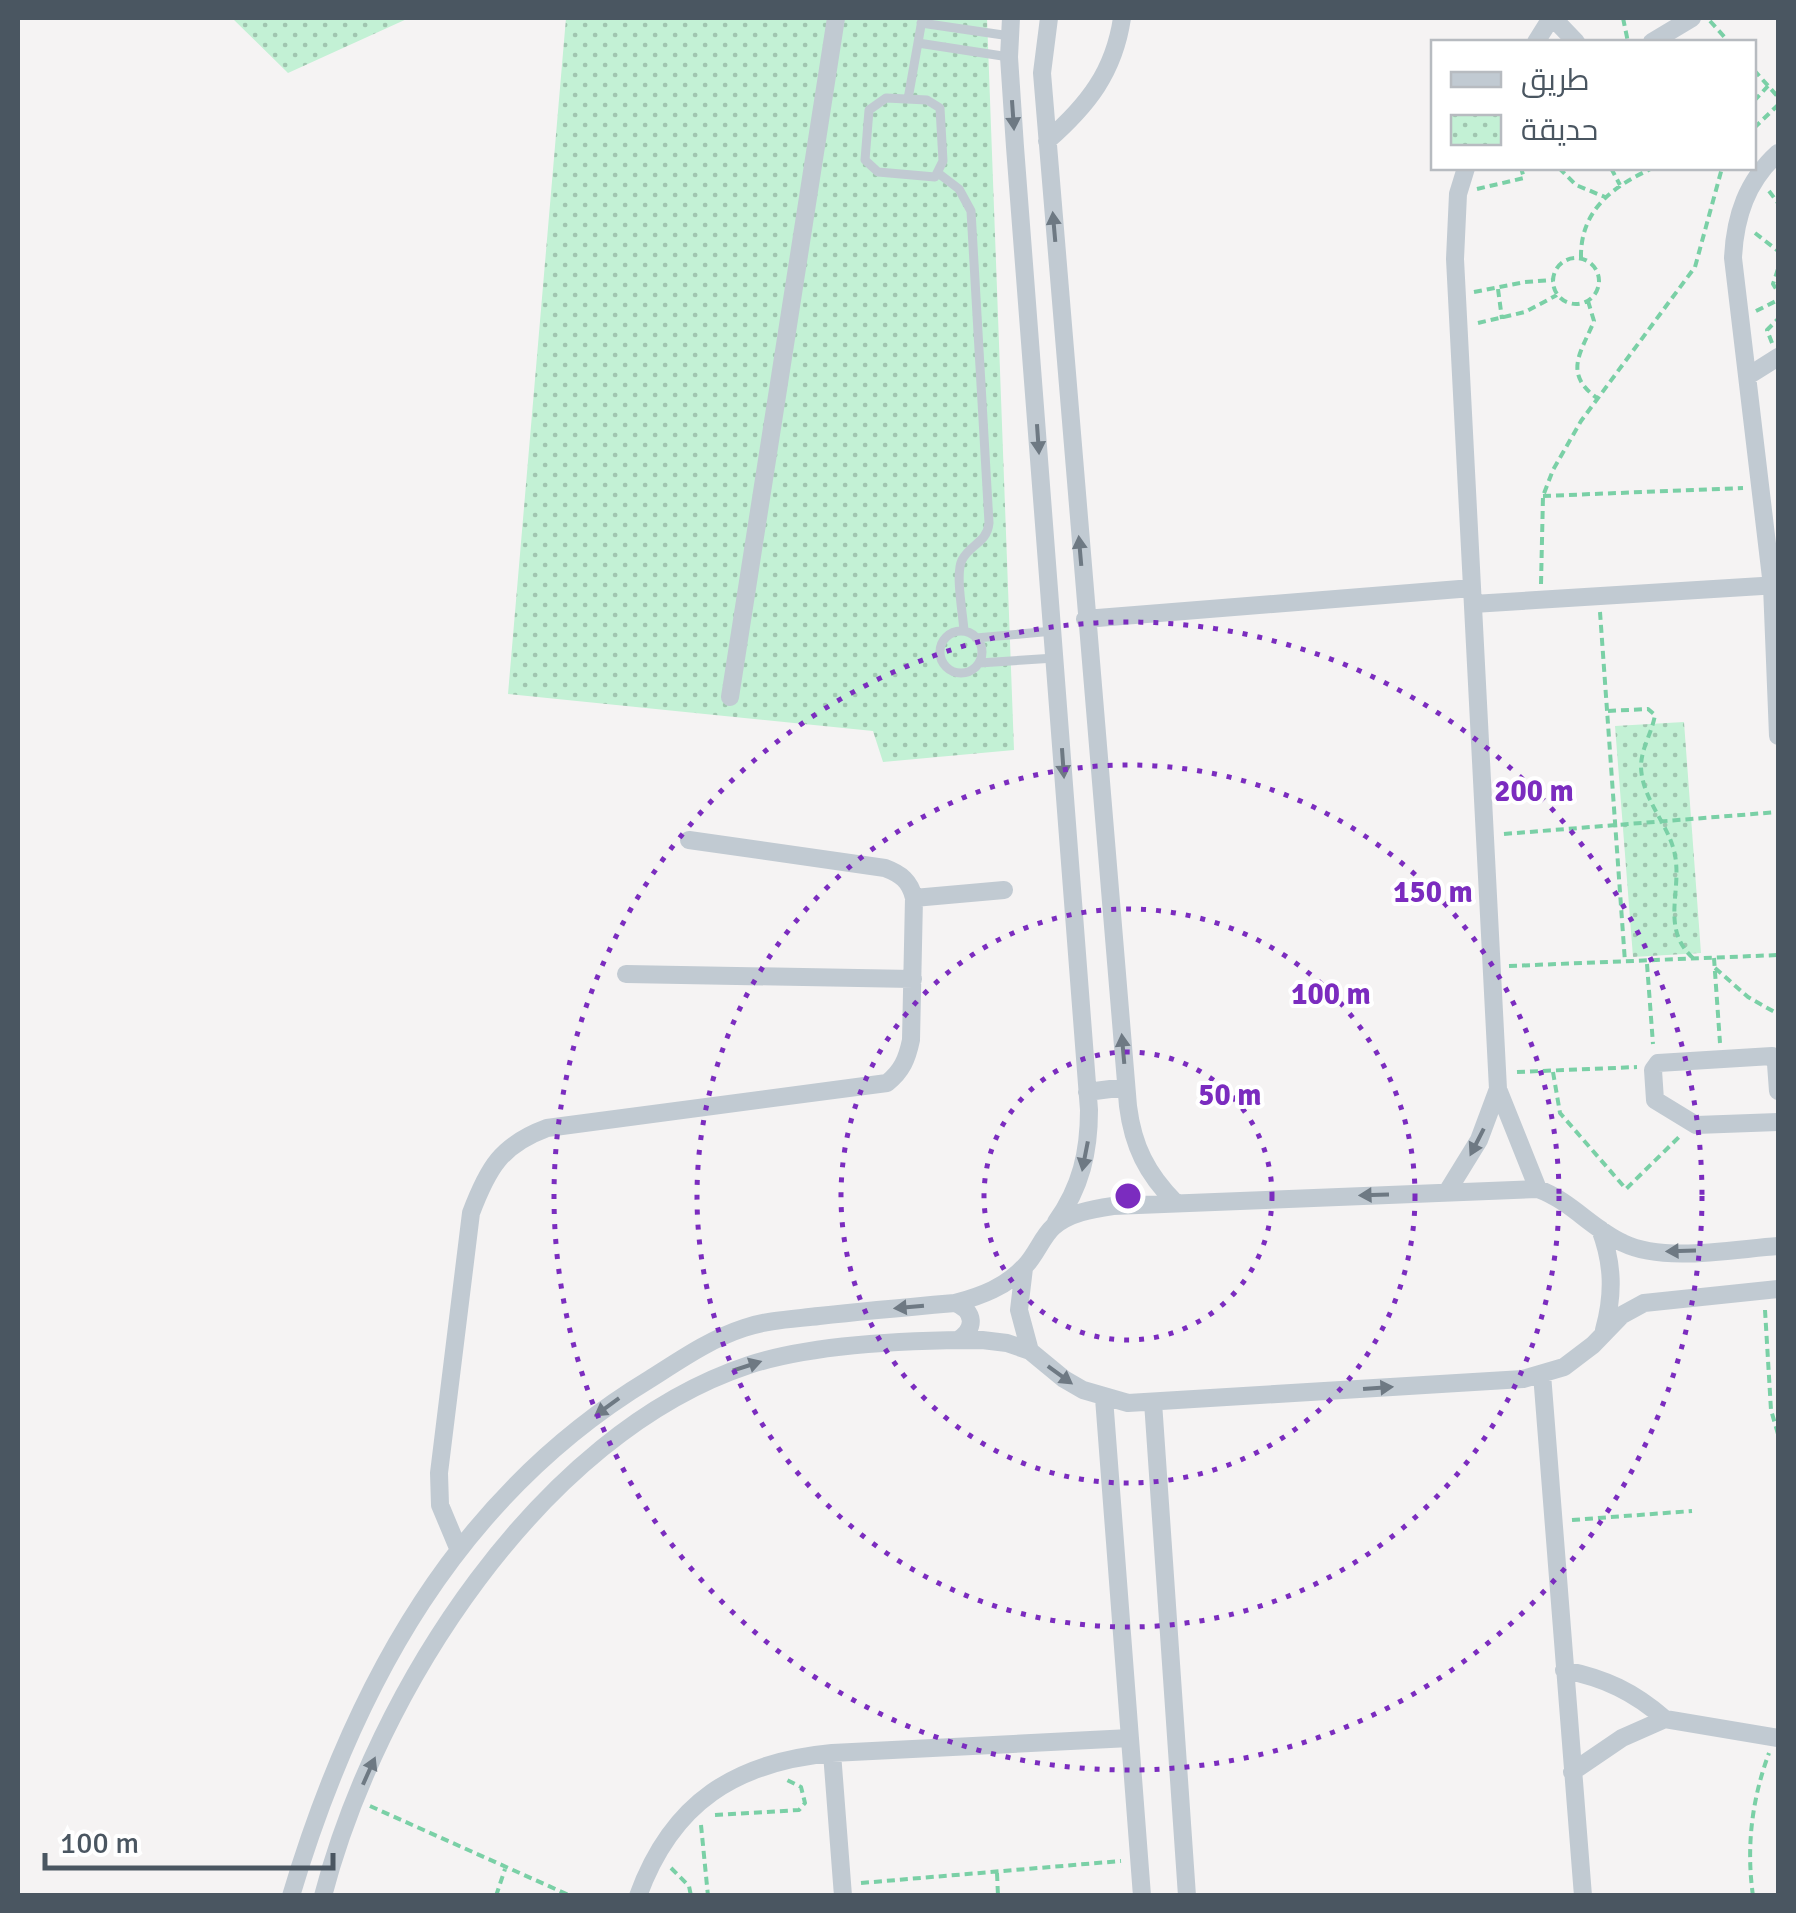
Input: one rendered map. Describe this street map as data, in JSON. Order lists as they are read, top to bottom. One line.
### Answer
{"legend":["طريق","حديقة"],"scale_bar":"100 m","rings":["200 m","150 m","100 m","50 m"]}
